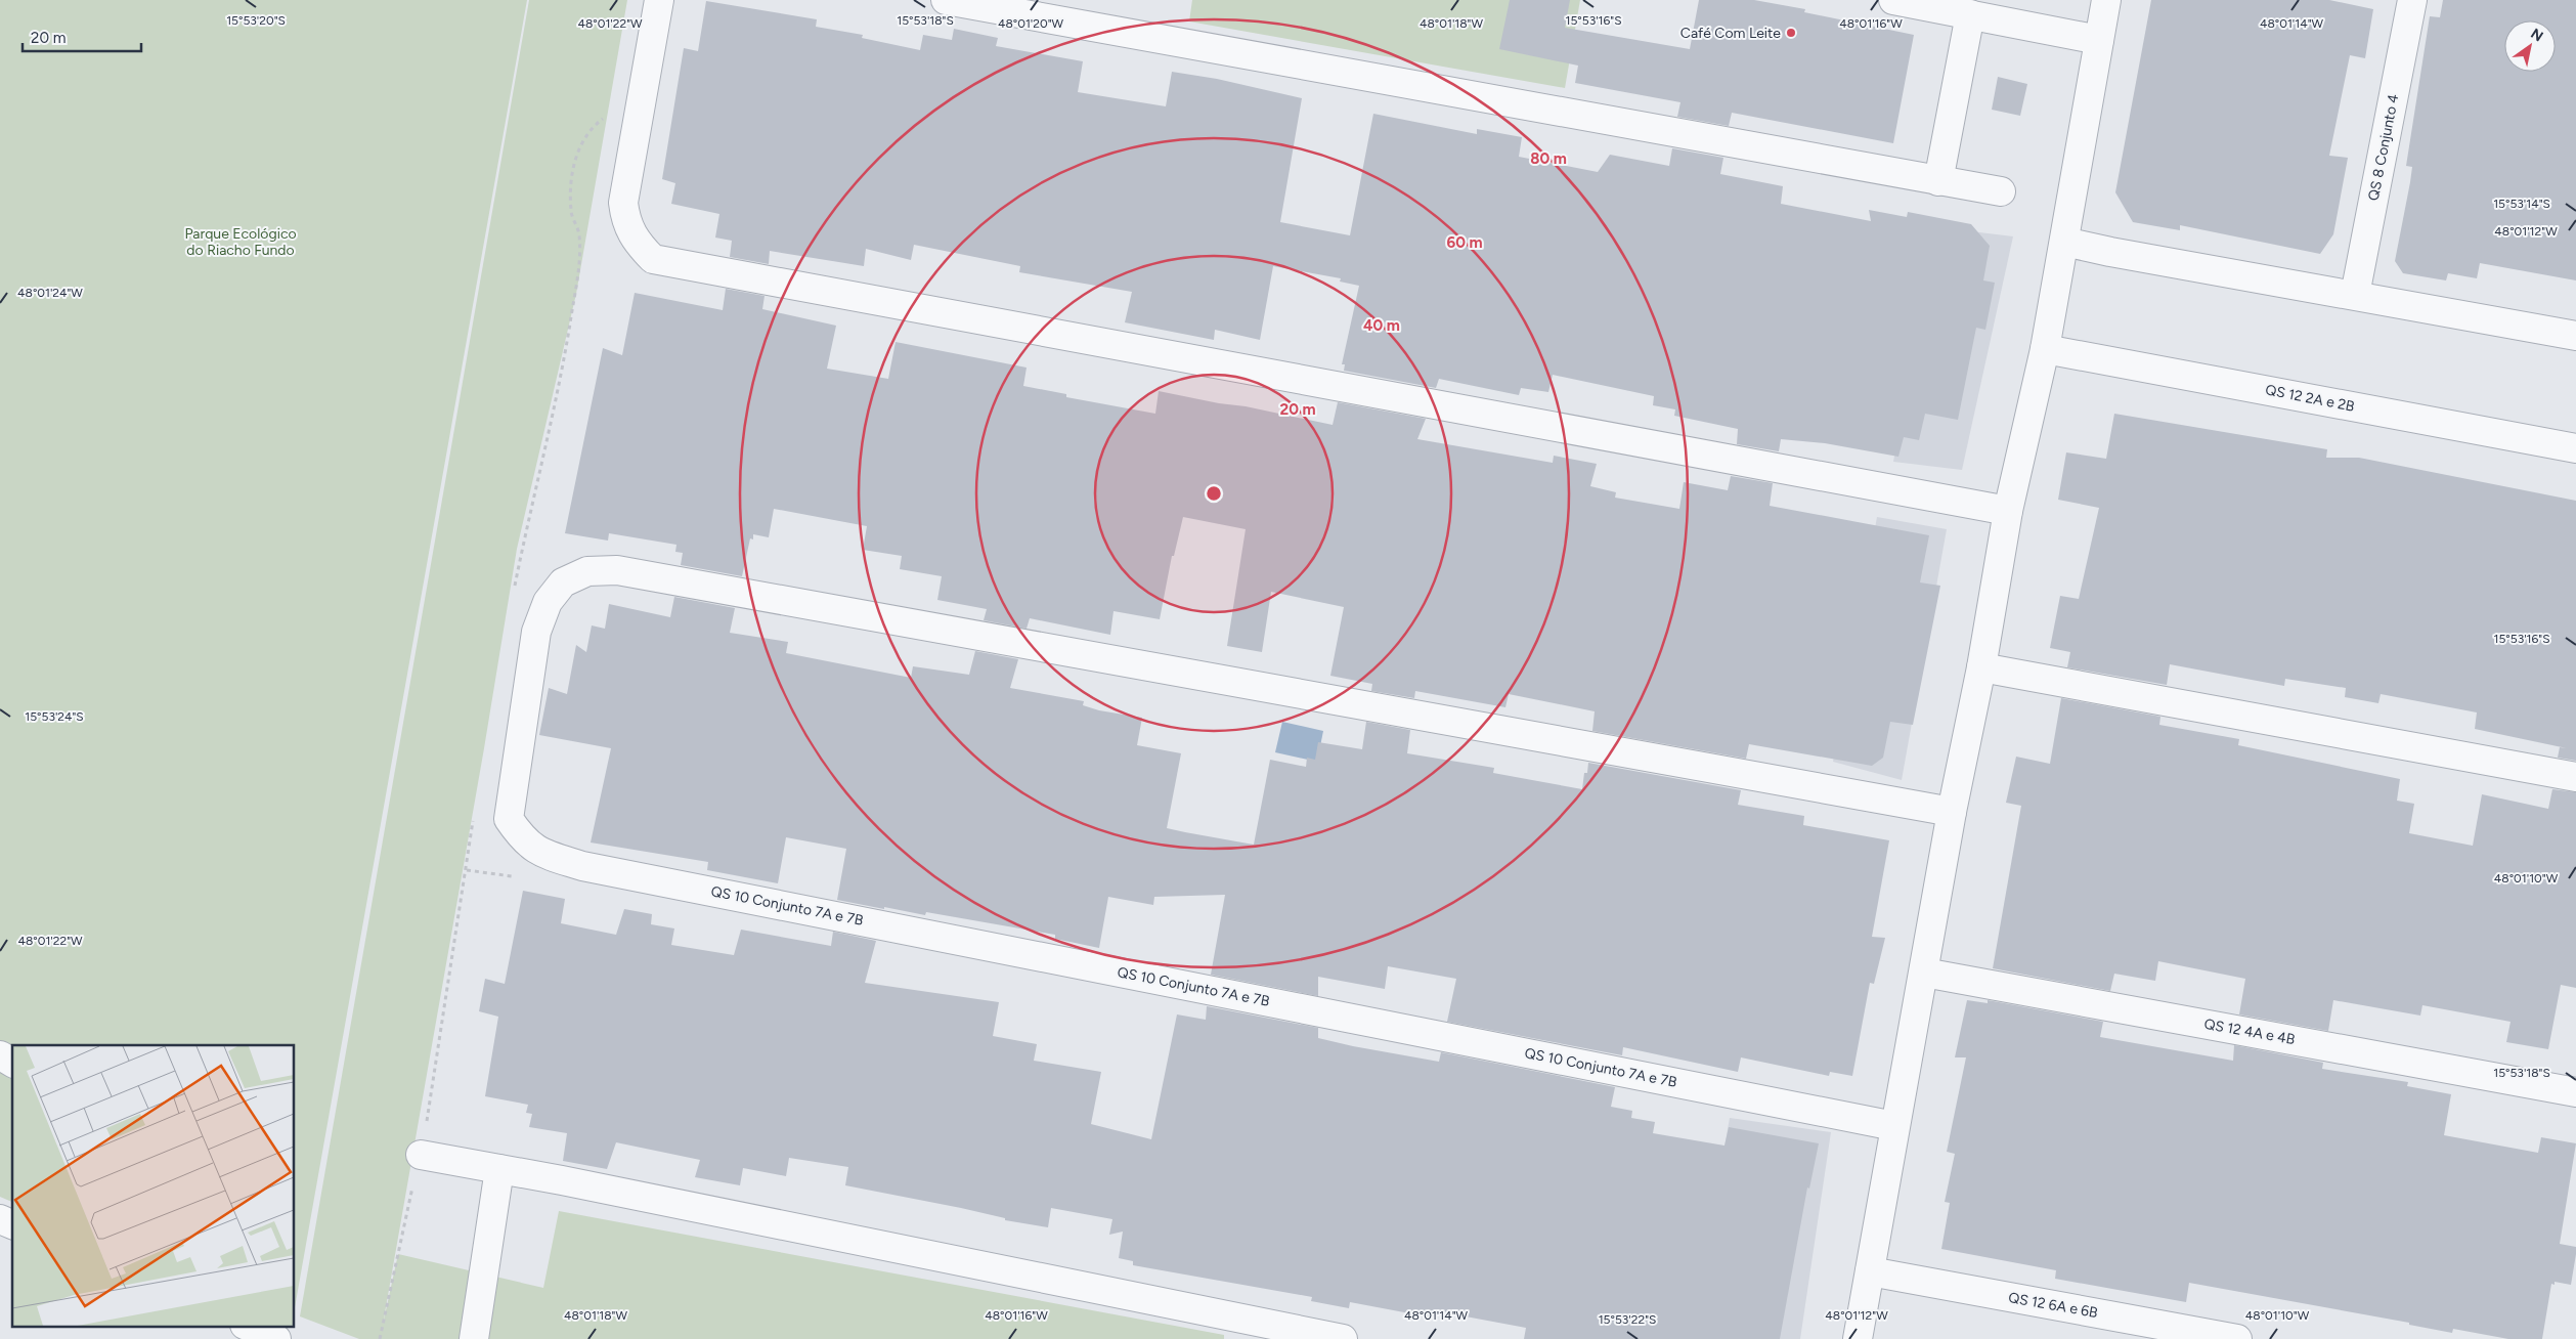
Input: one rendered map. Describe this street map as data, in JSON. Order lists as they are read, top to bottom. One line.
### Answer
{"streets":{"street":["QS 8 Conjunto 4","QS 12 2A e 2B","QS 10 Conjunto 7A e 7B","QS 12 4A e 4B","QS 12 6A e 6B"]},"parks":["Parque Ecológico do Riacho Fundo"],"places":["Café Com Leite"],"scale_bar":"20 m","north":"top right","coordinates":["15°53'18\"S","15°53'16\"S","15°53'20\"S","48°01'22\"W","48°01'20\"W","48°01'18\"W","48°01'16\"W","48°01'14\"W","15°53'14\"S","48°01'12\"W","48°01'24\"W","15°53'24\"S","48°01'10\"W","15°53'22\"S"],"rings":["80 m","60 m","40 m","20 m"]}
